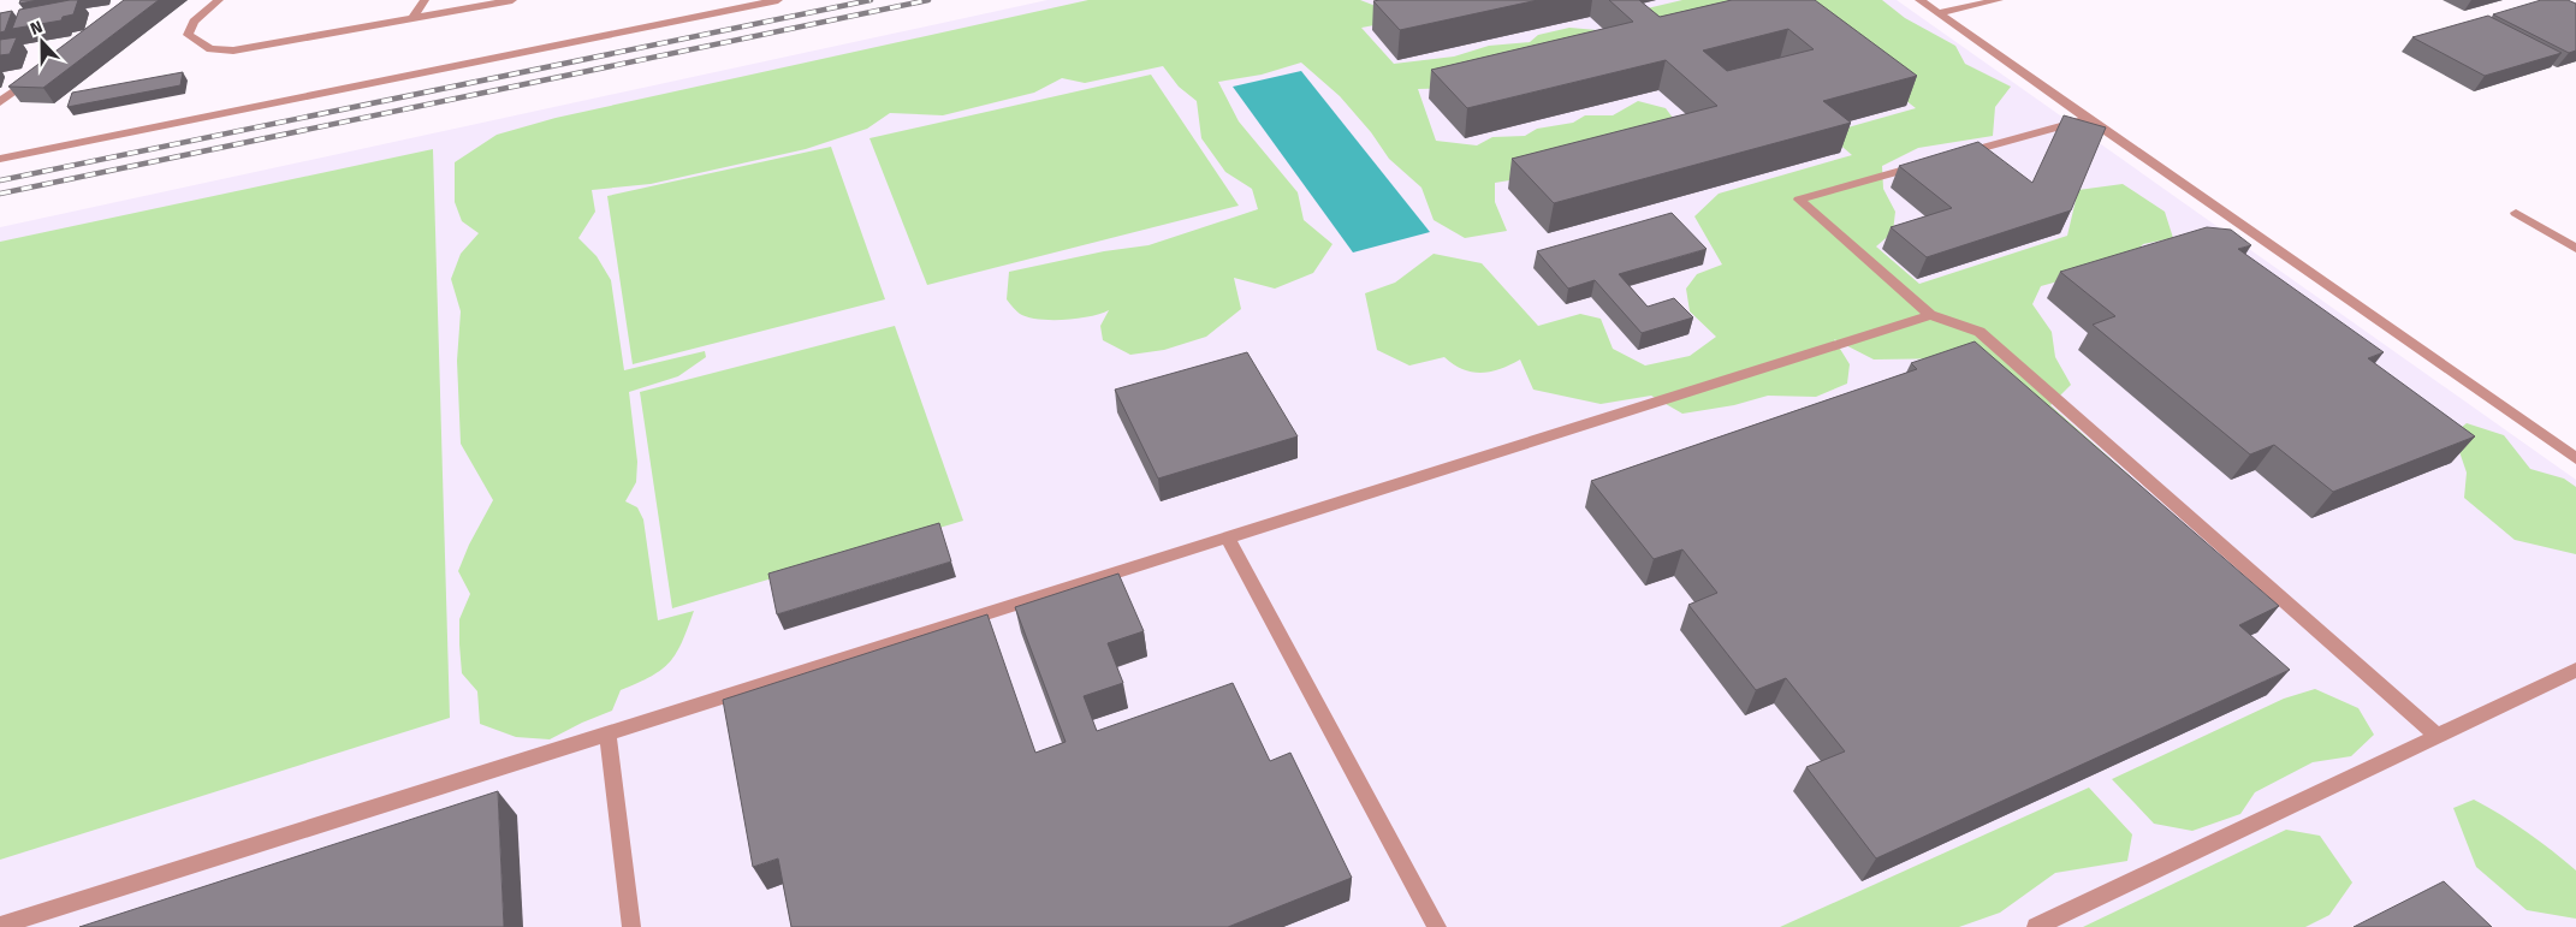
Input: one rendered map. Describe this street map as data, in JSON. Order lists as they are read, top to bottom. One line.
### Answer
{"north":"top"}
